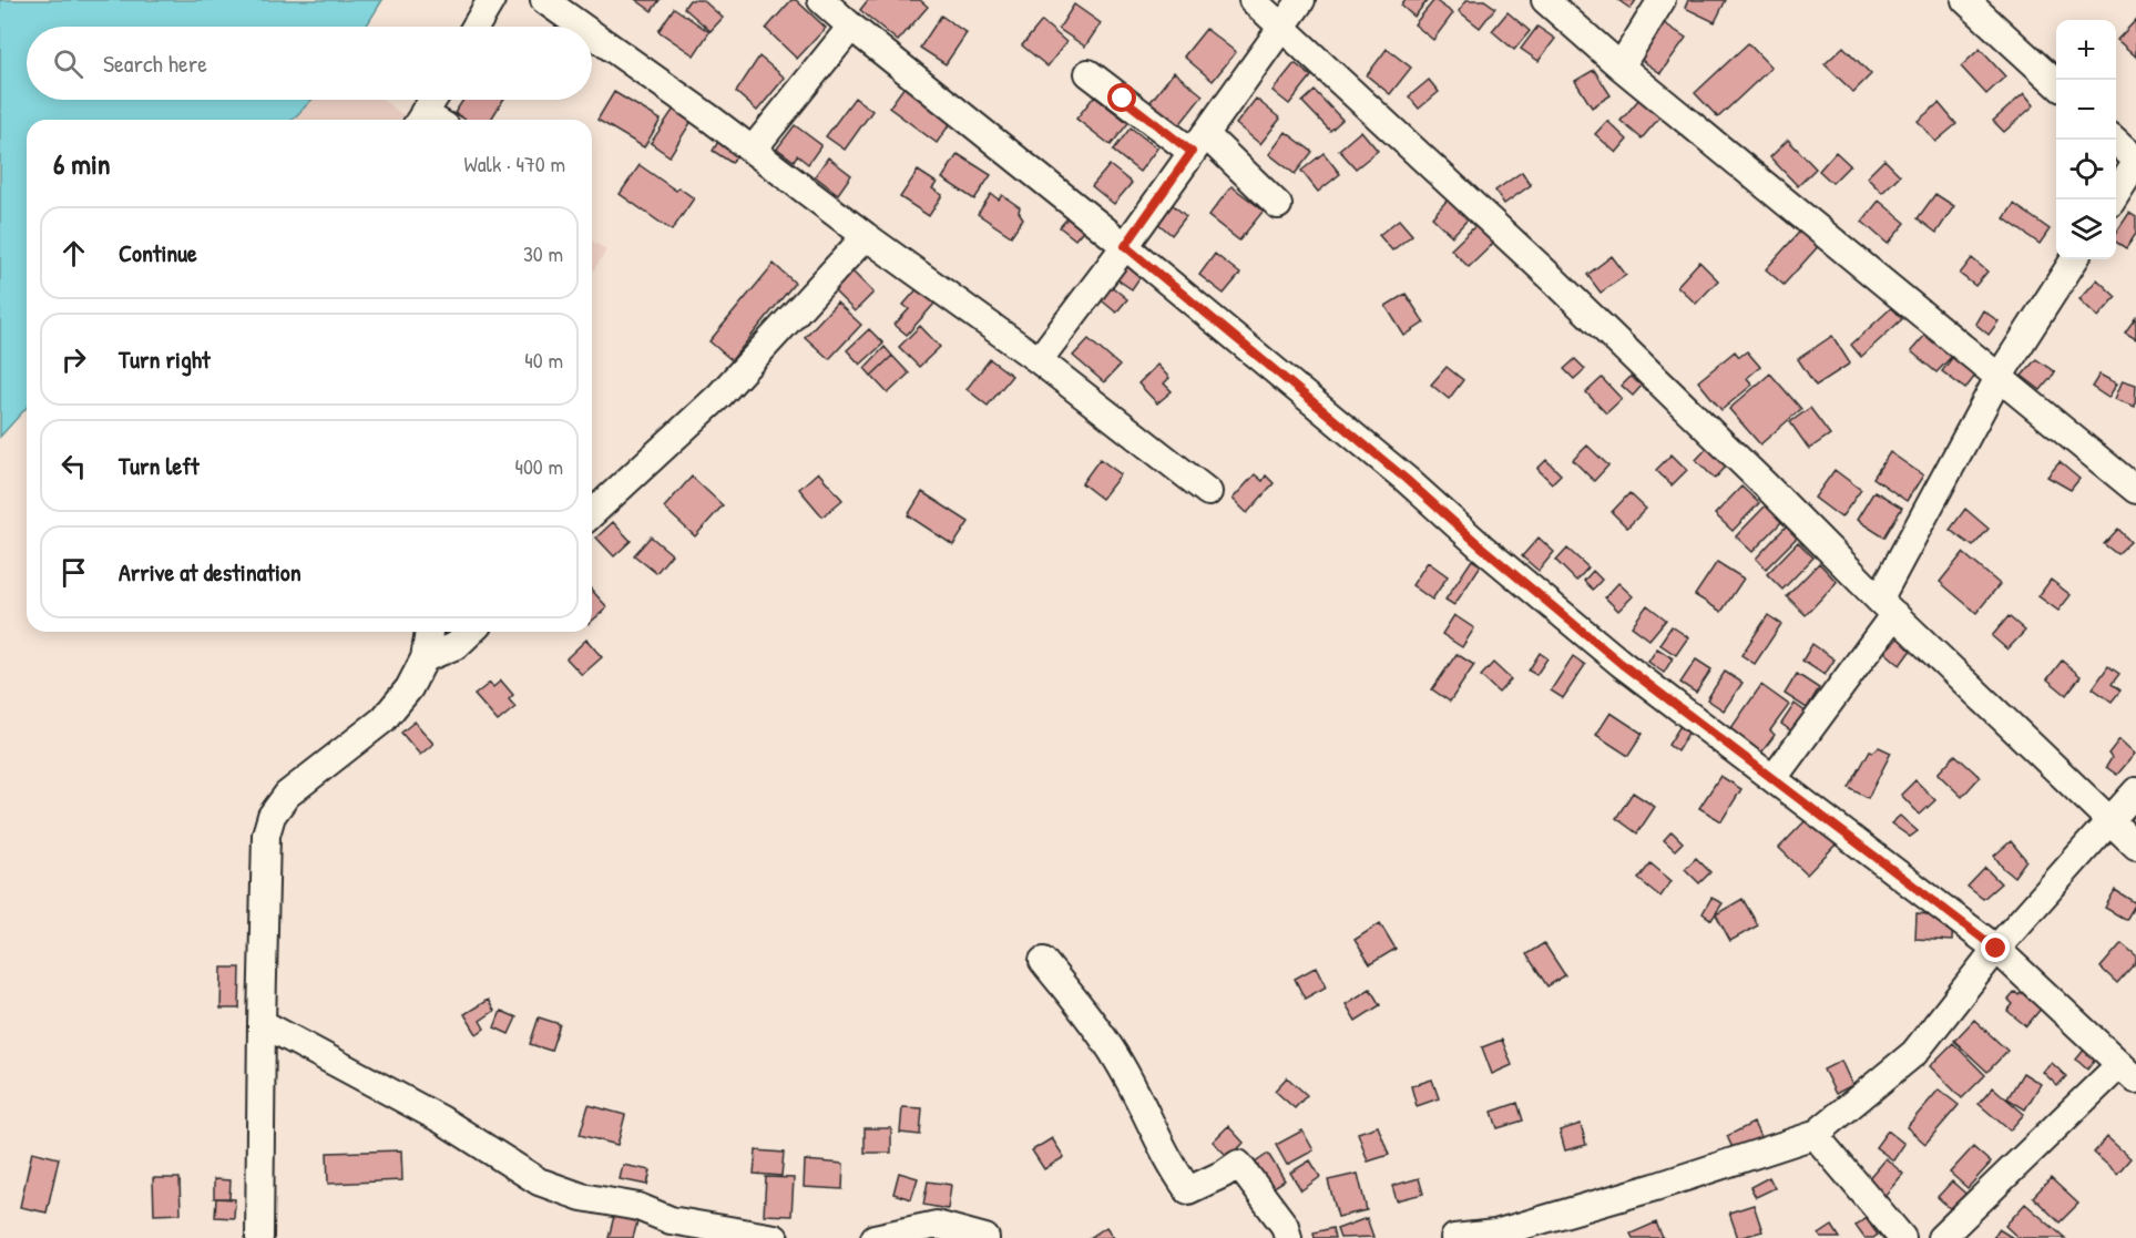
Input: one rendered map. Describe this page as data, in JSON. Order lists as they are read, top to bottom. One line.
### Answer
{"page":{"map_buttons":["+","−"],"search":"Search here","heading":["6 min","Walk · 470 m"],"list":[["Continue","30 m"],["Turn right","40 m"],["Turn left","400 m"],"Arrive at destination"]}}
